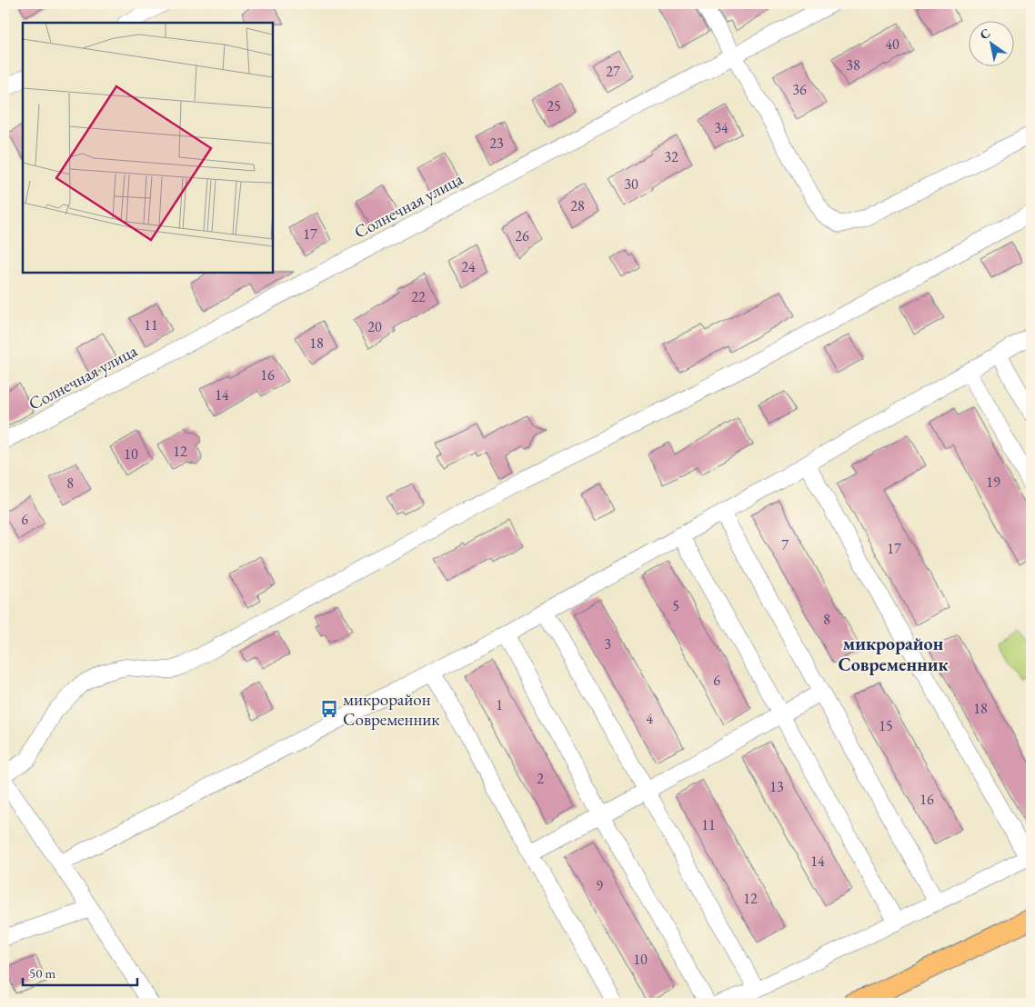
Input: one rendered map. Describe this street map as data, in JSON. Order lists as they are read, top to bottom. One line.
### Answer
{"streets":{"street":["Солнечная улица"]},"districts":["микрорайон Современник"],"places":{"bus stop":["микрорайон Современник"]},"house_numbers":["40","38","27","36","25","34","23","32","30","28","17","26","24","22","11","20","18","16","14","12","10","19","8","6","7","17","5","8","3","6","1","18","4","15","2","13","16","11","14","9","12","10"],"scale_bar":"50 m","north":"top left"}
